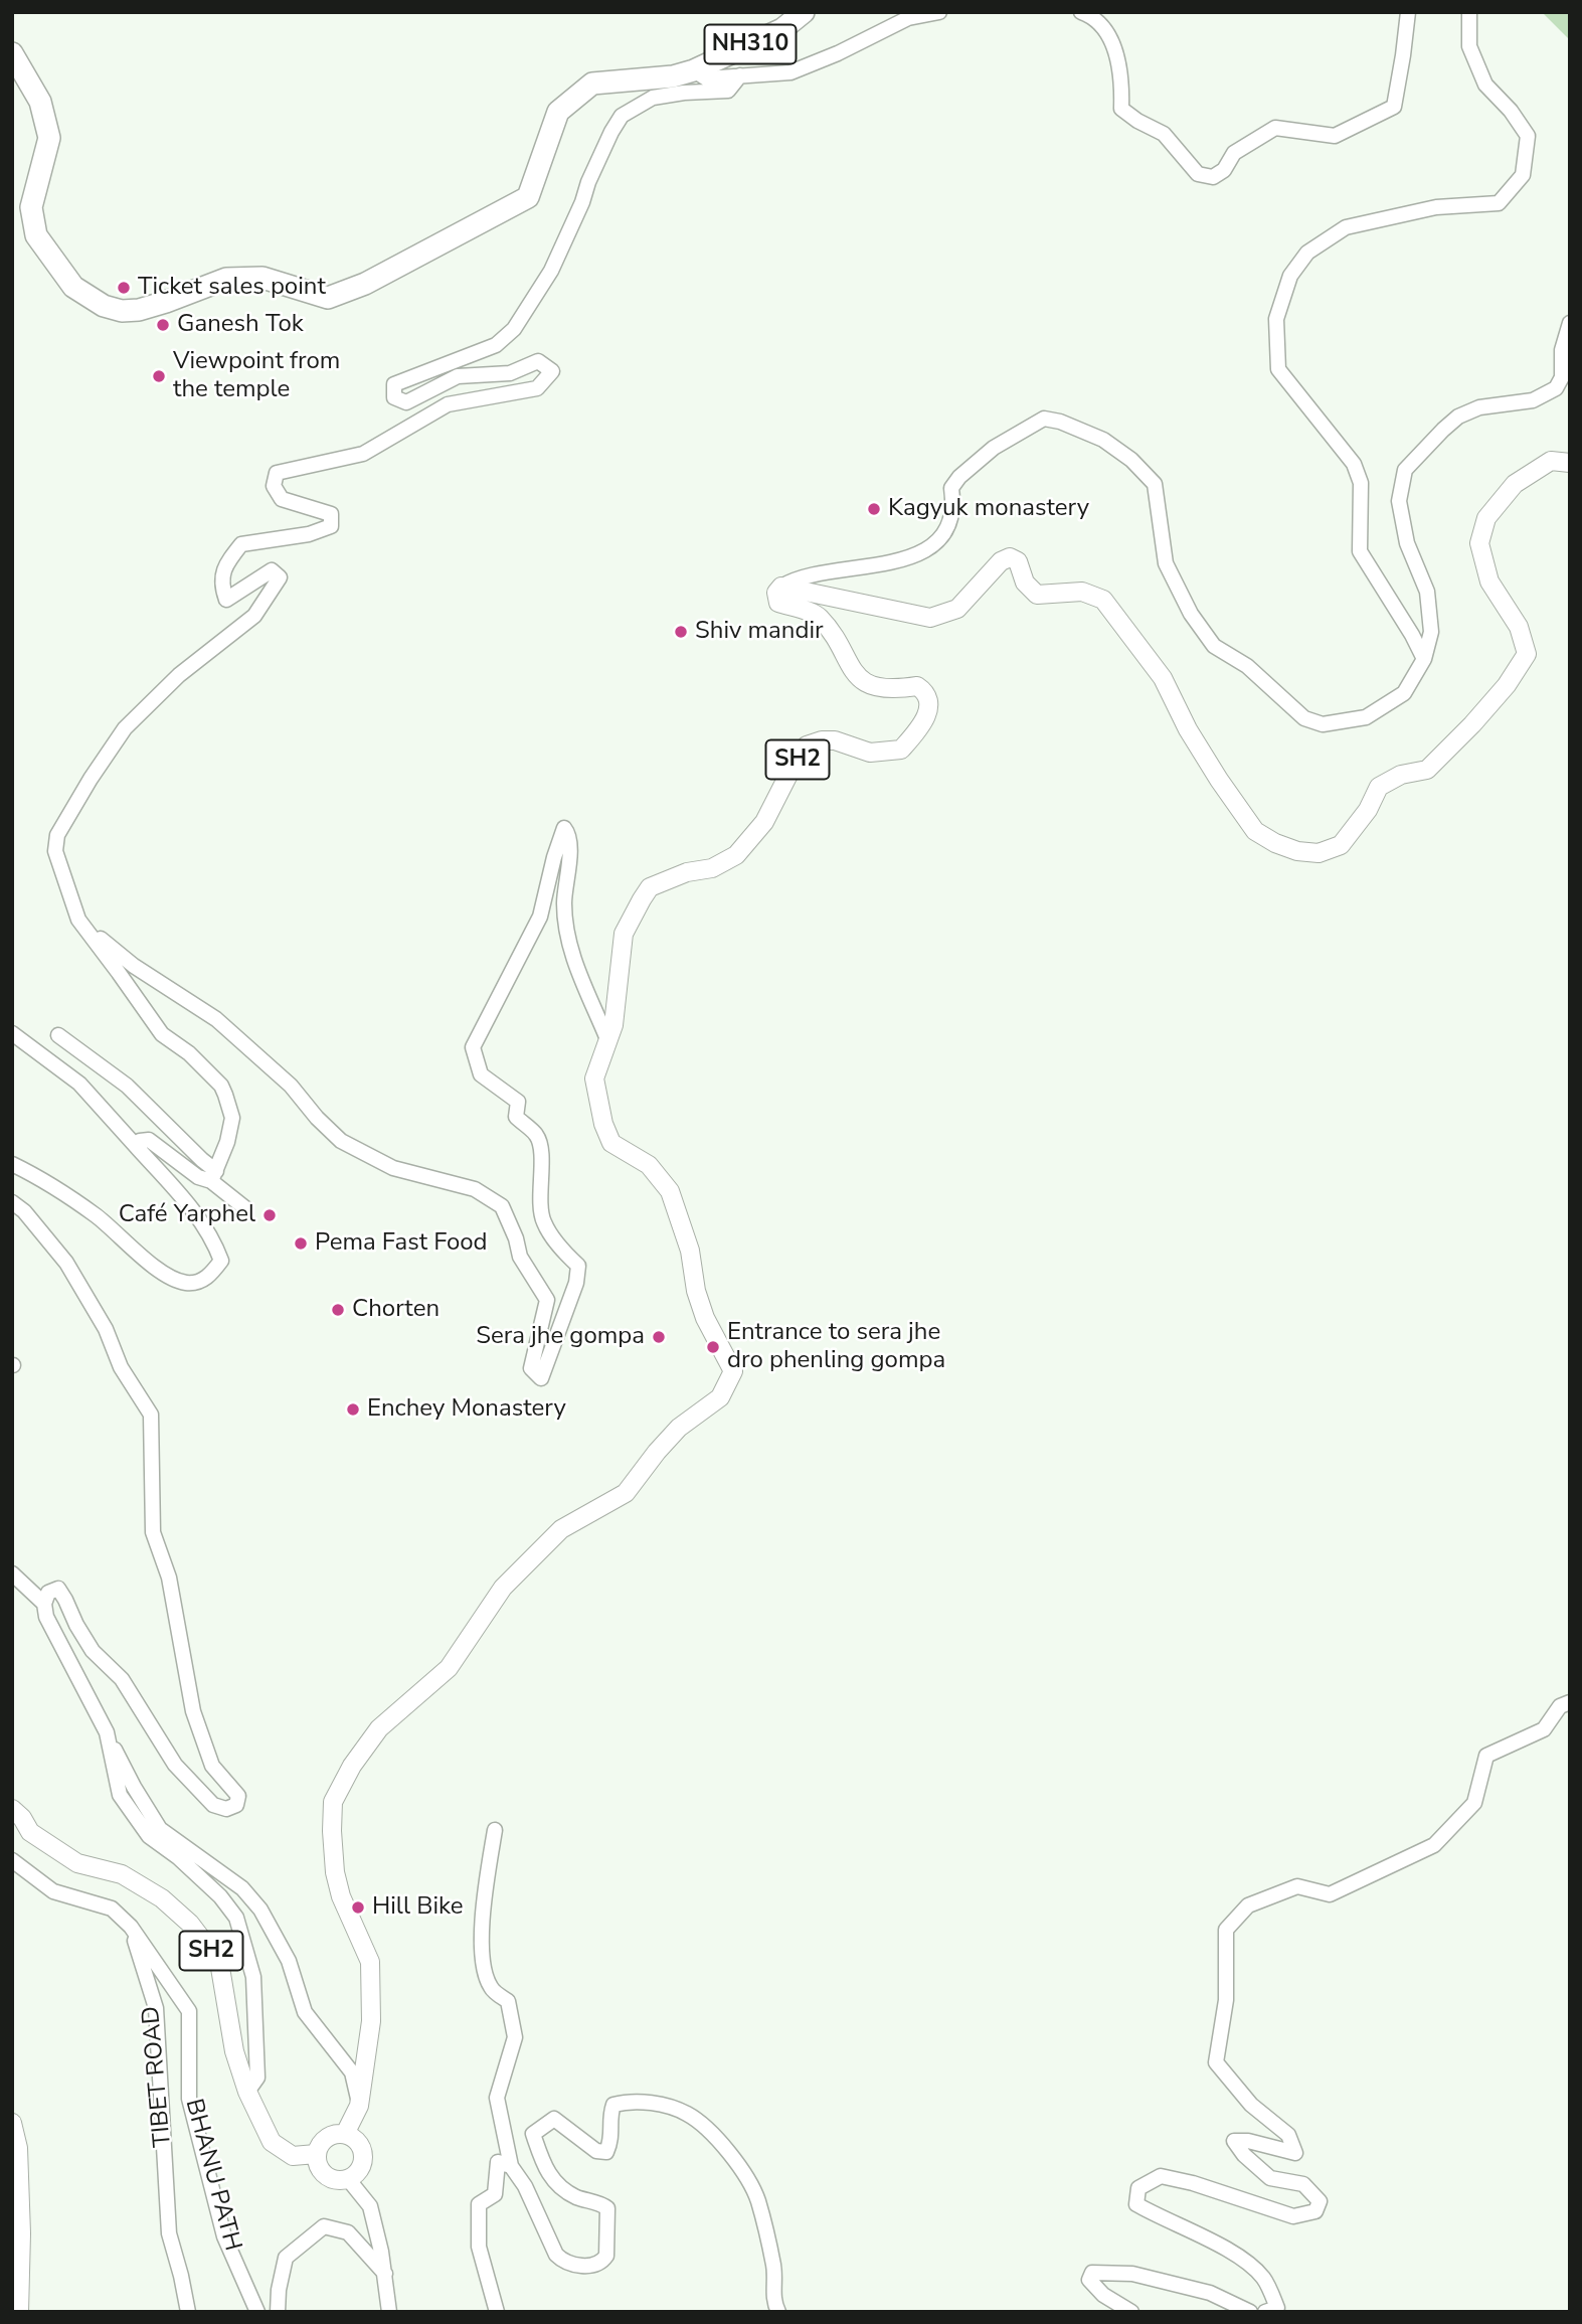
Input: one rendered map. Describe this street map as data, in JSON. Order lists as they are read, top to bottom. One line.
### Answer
{"streets":{"highway":["NH310"],"main road":["SH2"],"street":["TIBET ROAD","BHANU PATH"]},"crossings":[["TIBET ROAD","BHANU PATH"]],"places":["Ticket sales point","Ganesh Tok","Viewpoint from the temple","Kagyuk monastery","Shiv mandir","Café Yarphel","Pema Fast Food","Chorten","Sera jhe gompa","Entrance to sera jhe dro phenling gompa","Enchey Monastery","Hill Bike"]}
